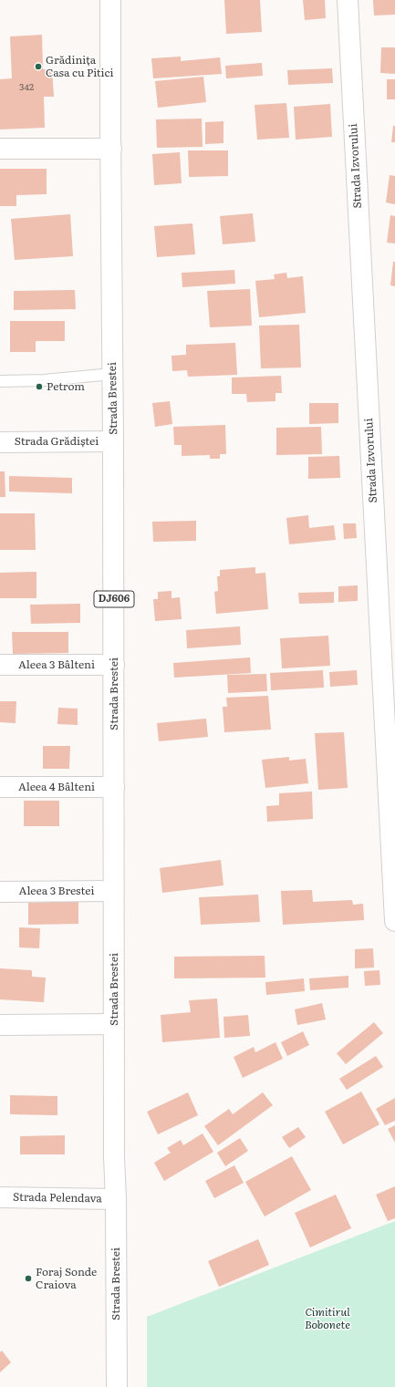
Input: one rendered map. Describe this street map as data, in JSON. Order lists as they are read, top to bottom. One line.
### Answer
{"streets":{"street":["Strada Izvorului","Strada Brestei","Strada Grădiștei","DJ606","Aleea 3 Bâlteni","Aleea 4 Bâlteni","Aleea 3 Brestei","Strada Pelendava"]},"crossings":[["Strada Brestei","Strada Grădiștei"],["Strada Brestei","Aleea 3 Bâlteni"],["Strada Brestei","Aleea 4 Bâlteni"],["Strada Brestei","Aleea 3 Brestei"],["Strada Brestei","Strada Pelendava"]],"parks":["Cimitirul Bobonete"],"places":["Grădinița Casa cu Pitici","Petrom","Foraj Sonde Craiova"],"house_numbers":["342"]}
